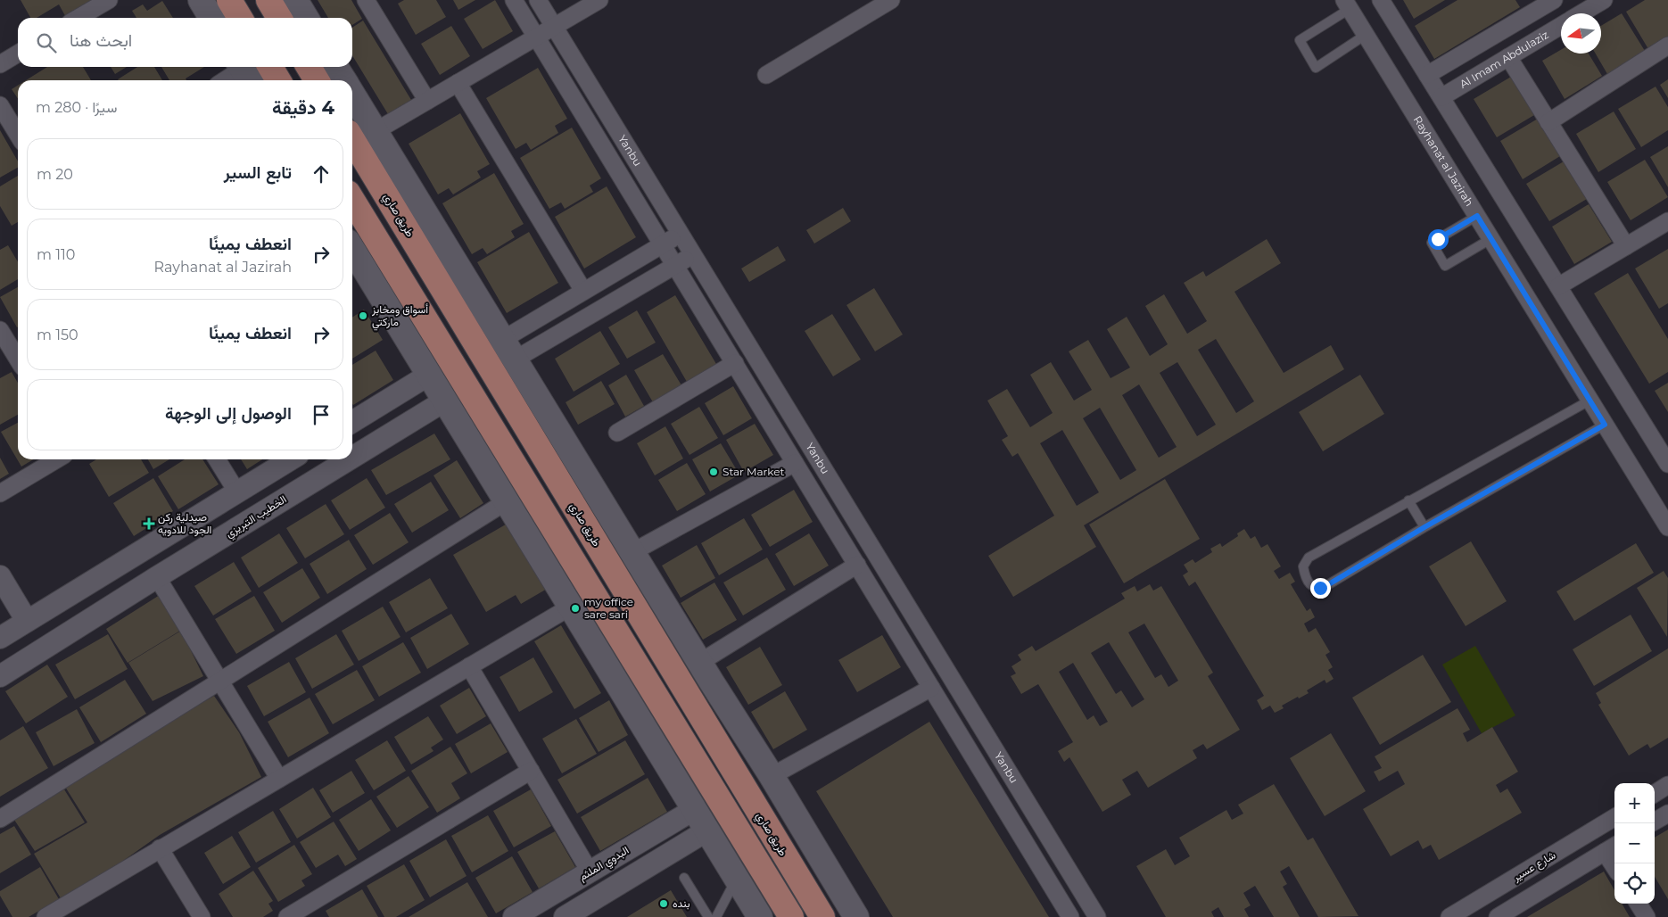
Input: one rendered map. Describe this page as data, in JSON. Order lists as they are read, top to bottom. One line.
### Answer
{"streets":{"main road":["طريق صاري"],"street":["Al Imam Abdulaziz","Yanbu","Rayhanat al Jazirah","الخطيب التبريزي","البدوي الملثم","شارع عسير"]},"places":{"other":["أسواق ومخابز ماركتي","Star Market","my office sare sari","بنده"],"health":["صيدلية ركن الجود للادويه"]},"north":"left","page":{"search":"ابحث هنا","heading":["4 دقيقة","سيرًا · 280 m"],"list":[["تابع السير","20 m"],["انعطف يمينًا","Rayhanat al Jazirah","110 m"],["انعطف يمينًا","150 m"],"الوصول إلى الوجهة"],"map_buttons":["+","−"]}}
